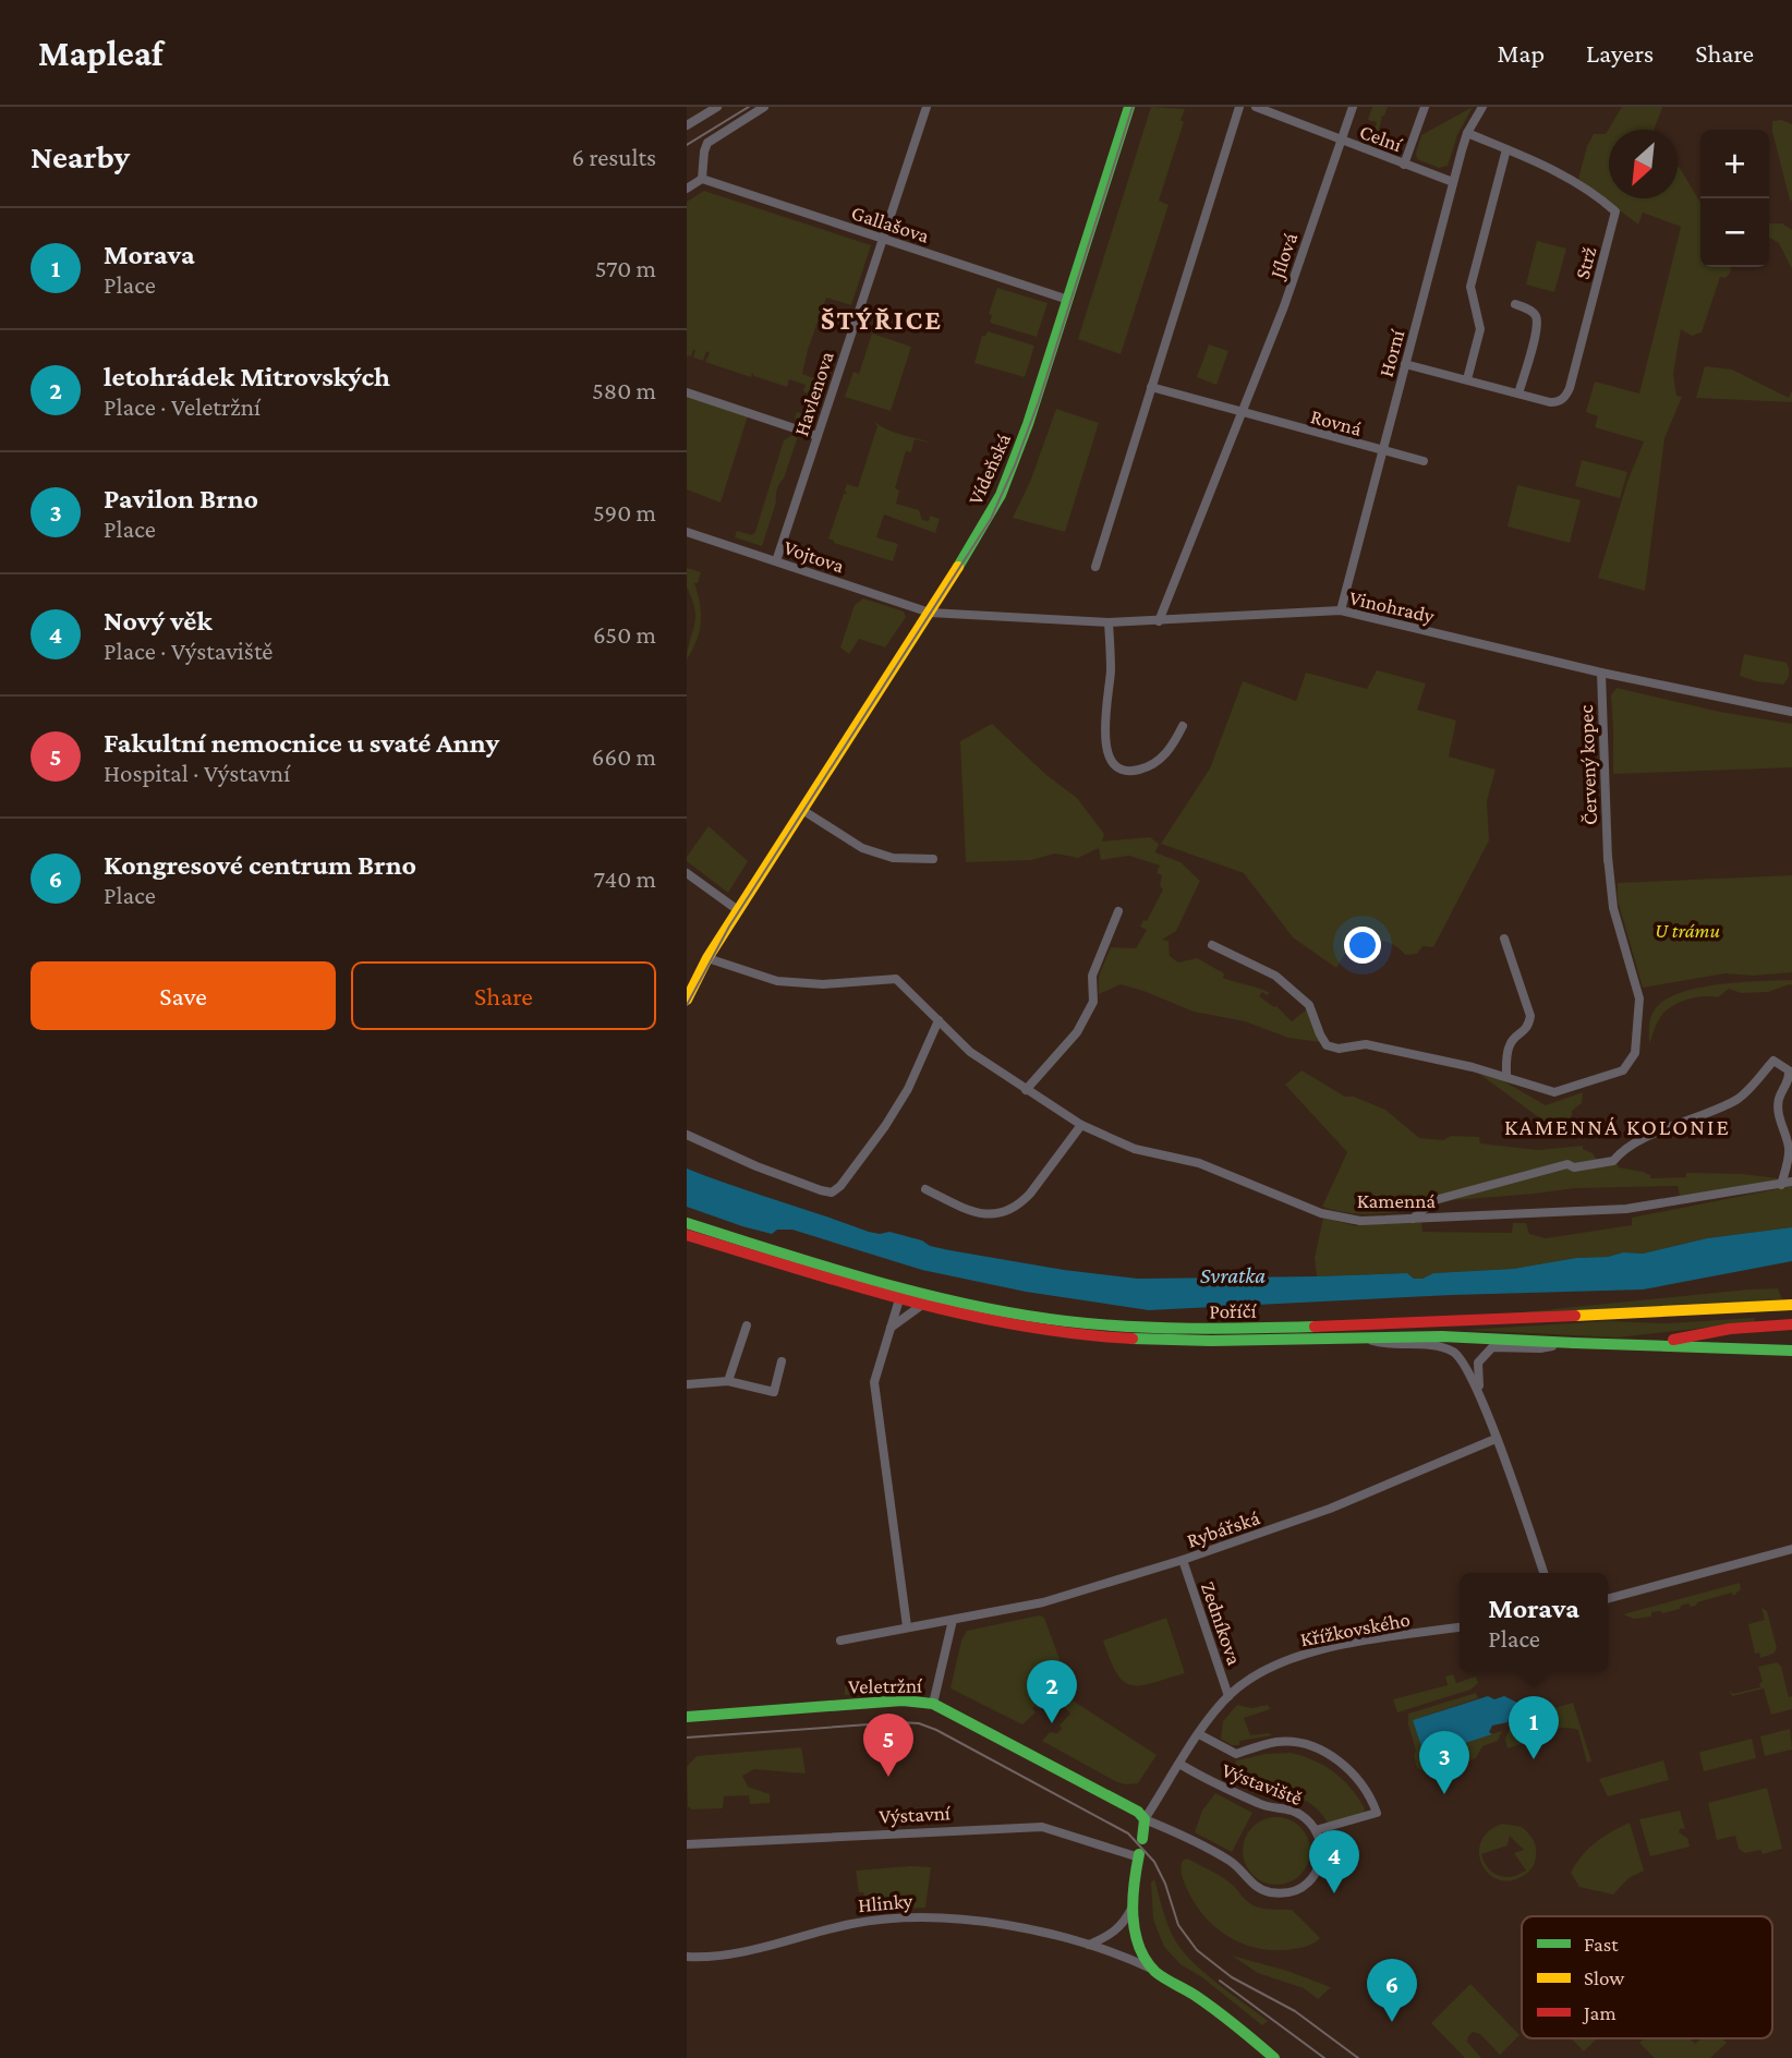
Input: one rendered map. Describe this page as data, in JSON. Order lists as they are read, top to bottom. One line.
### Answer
{"streets":{"main road":["Vídeňská","Poříčí","Veletržní","Výstavní","Hlinky"],"street":["Celní","Gallašova","Jílová","Strž","Horní","Havlenova","Rovná","Vojtova","Vinohrady","Červený kopec","Kamenná","Rybářská","Zedníkova","Křížkovského","Výstaviště"]},"crossings":[["Celní","Jílová"],["Celní","Horní"],["Gallašova","Havlenova"],["Gallašova","Vídeňská"],["Jílová","Rovná"],["Jílová","Vinohrady"],["Strž","Horní"],["Horní","Rovná"],["Horní","Vinohrady"],["Havlenova","Vojtova"],["Vídeňská","Vojtova"],["Vídeňská","Vinohrady"],["Vídeňská","Kamenná"],["Vojtova","Vinohrady"],["Vinohrady","Červený kopec"],["Poříčí","Rybářská"],["Rybářská","Zedníkova"],["Zedníkova","Křížkovského"],["Křížkovského","Veletržní"],["Křížkovského","Výstaviště"],["Veletržní","Výstaviště"],["Výstavní","Hlinky"]],"districts":["ŠTÝŘICE","KAMENNÁ KOLONIE"],"water":["Svratka"],"parks":["U trámu"],"legend":["Fast","Slow","Jam"],"north":"bottom left","page":{"header":"Mapleaf","nav":["Map","Layers","Share"],"heading":["Nearby","6 results"],"map_buttons":["+","−"],"list":[{"mark":"1","name":"Morava","note":"Place","value":"570 m"},{"mark":"2","name":"letohrádek Mitrovských","note":"Place · Veletržní","value":"580 m"},{"mark":"3","name":"Pavilon Brno","note":"Place","value":"590 m"},{"mark":"4","name":"Nový věk","note":"Place · Výstaviště","value":"650 m"},{"mark":"5","name":"Fakultní nemocnice u svaté Anny","note":"Hospital · Výstavní","value":"660 m"},{"mark":"6","name":"Kongresové centrum Brno","note":"Place","value":"740 m"}],"buttons":["Save","Share"],"popup":["Morava","Place"],"pins":["2","1","5","3","4","6"]}}
